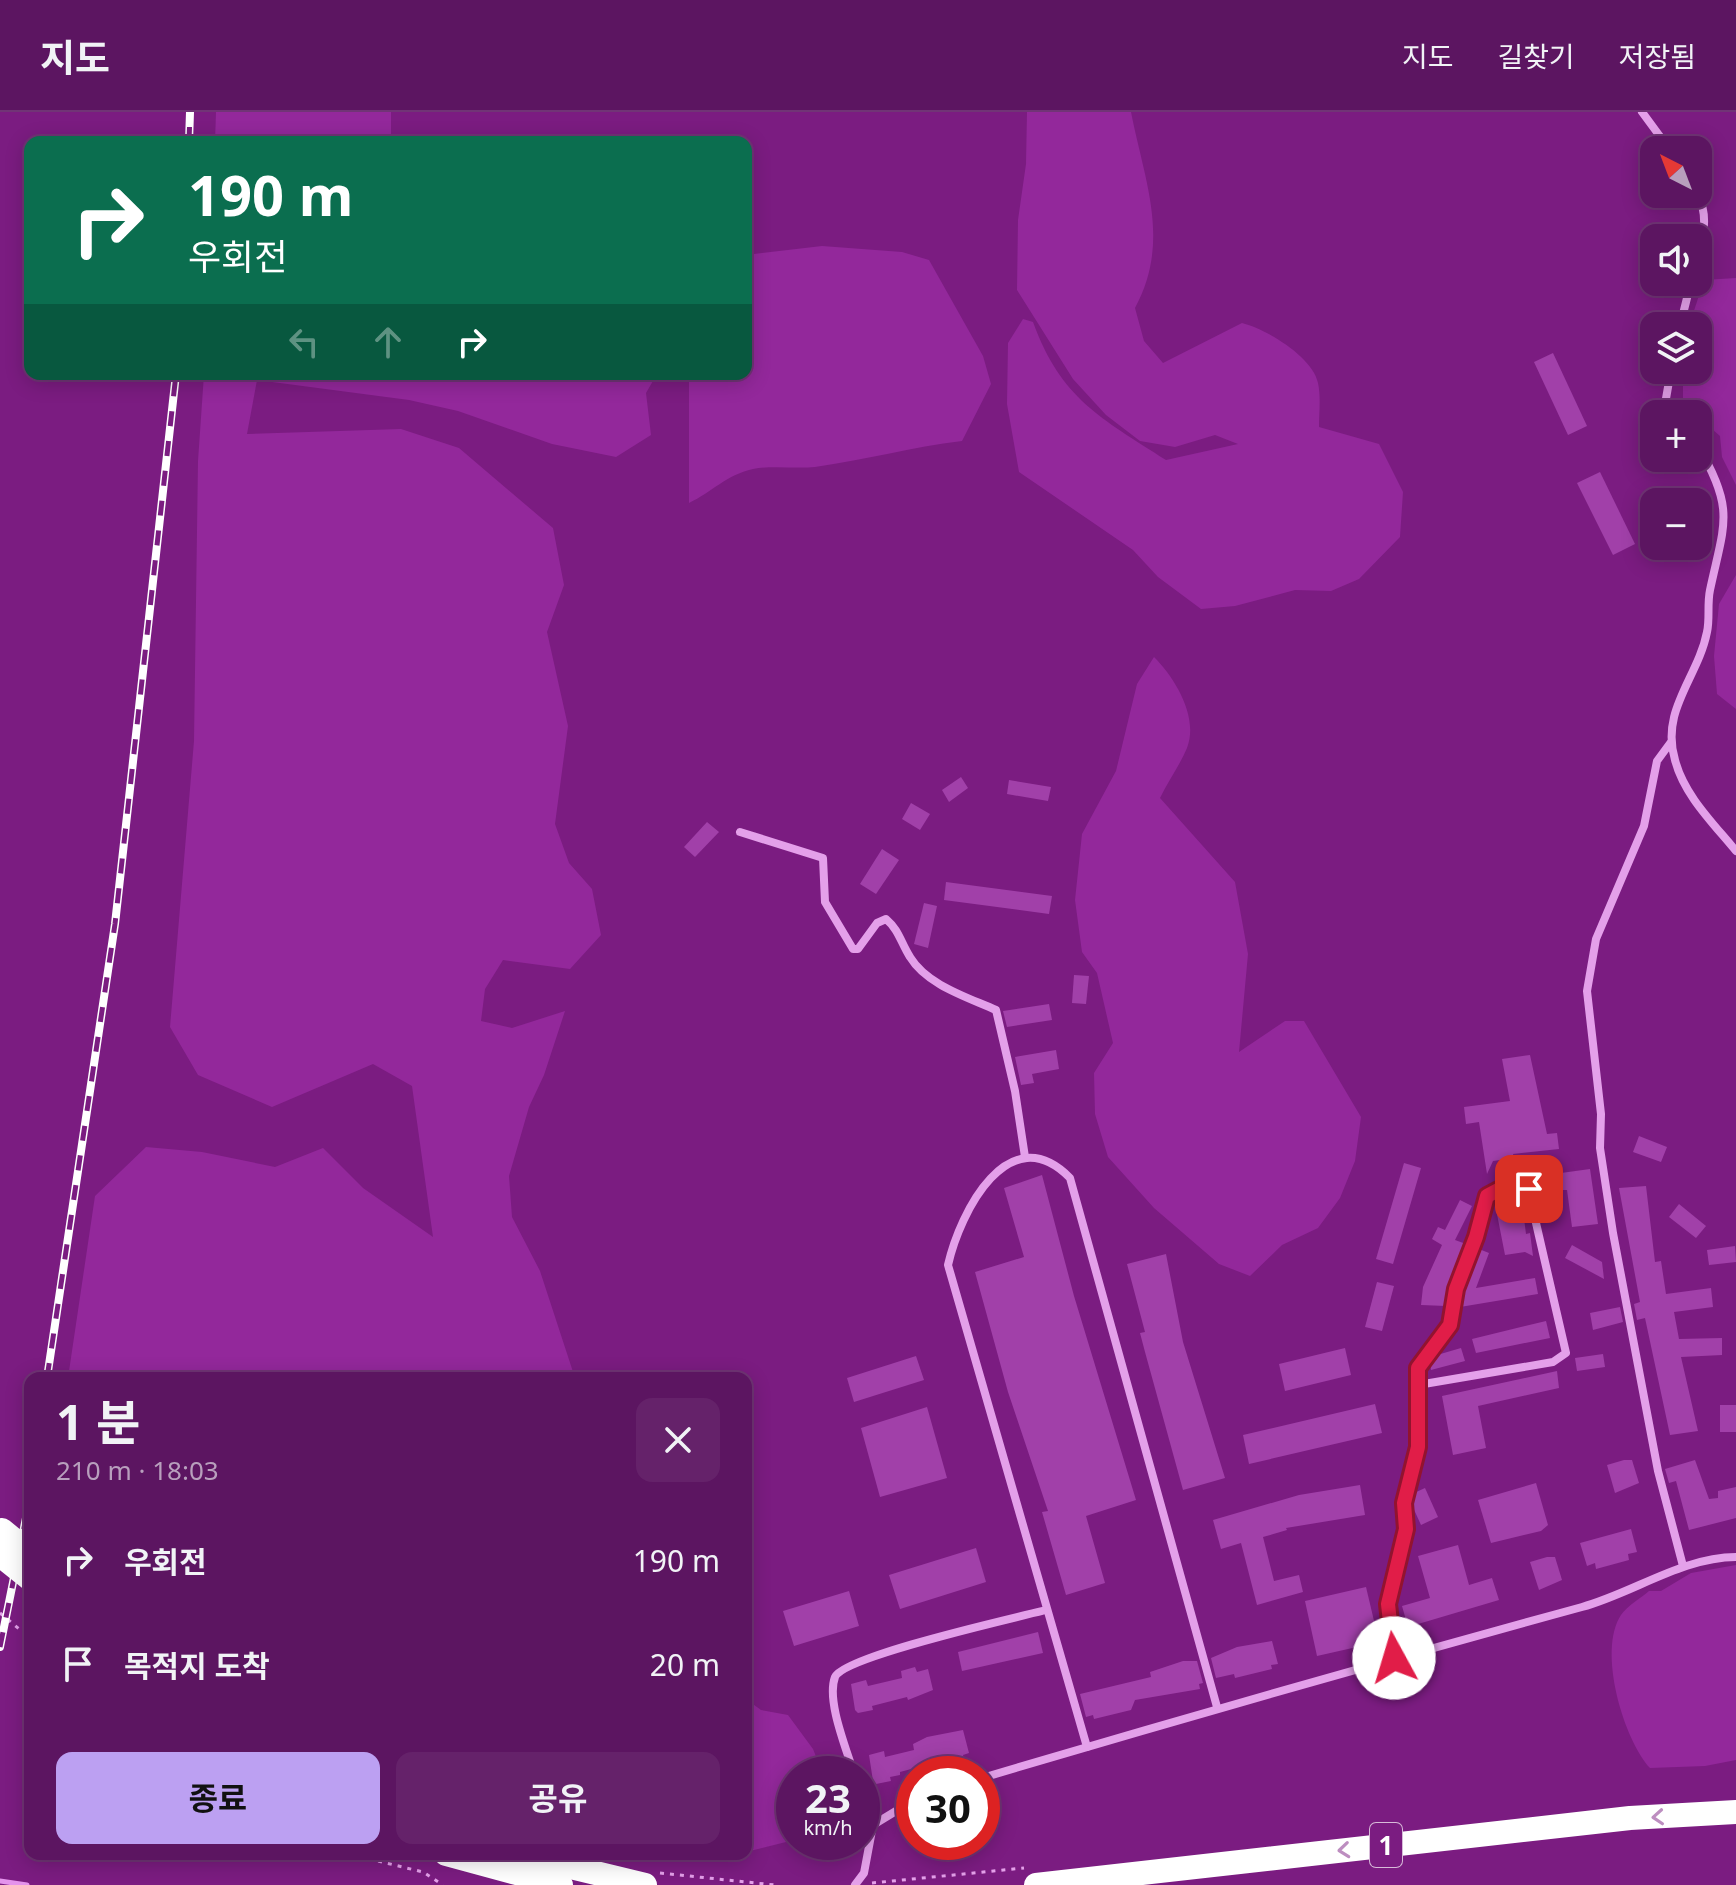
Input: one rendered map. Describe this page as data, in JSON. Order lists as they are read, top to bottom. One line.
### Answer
{"streets":{"highway":["1"]},"north":"top left","page":{"header":"지도","nav":["지도","길찾기","저장됨"],"map_buttons":["+","−"],"turn":["190 m","우회전"],"heading":["1 분","210 m · 18:03"],"list":[{"name":"우회전","value":"190 m"},{"name":"목적지 도착","value":"20 m"}],"buttons":["종료","공유"],"speed":"23 km/h","limit":"30"}}
